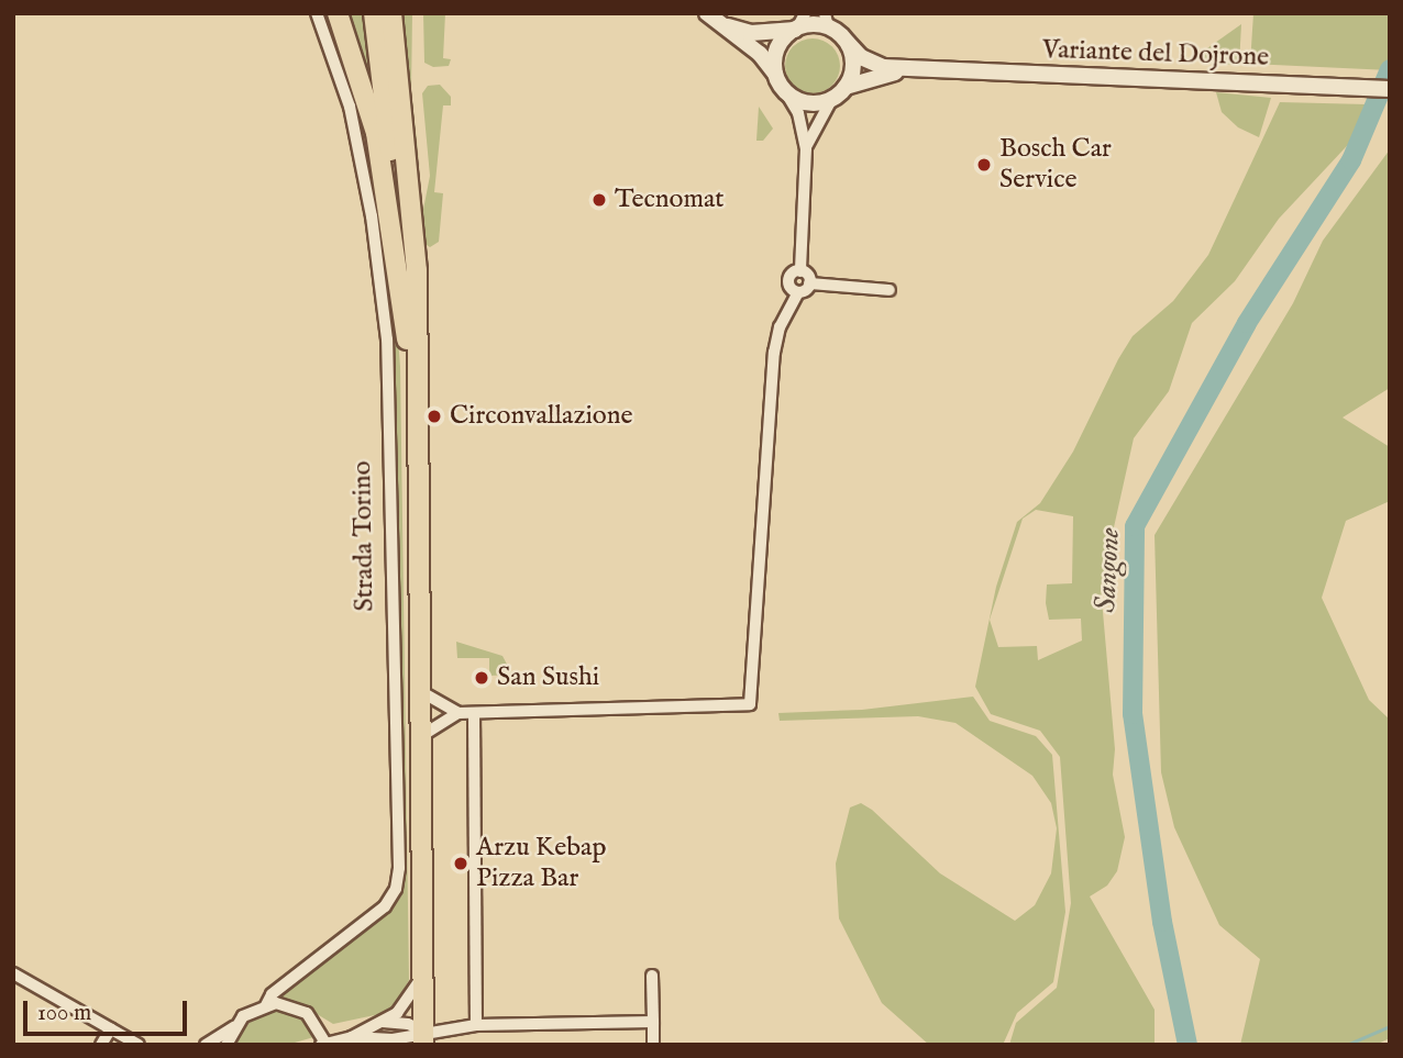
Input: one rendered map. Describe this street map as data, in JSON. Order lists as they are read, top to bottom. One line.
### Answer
{"streets":{"main road":["Strada Torino"],"street":["Variante del Dojrone"]},"water":["Sangone"],"places":["Bosch Car Service","Tecnomat","Circonvallazione","San Sushi","Arzu Kebap Pizza Bar"],"scale_bar":"100 m"}
